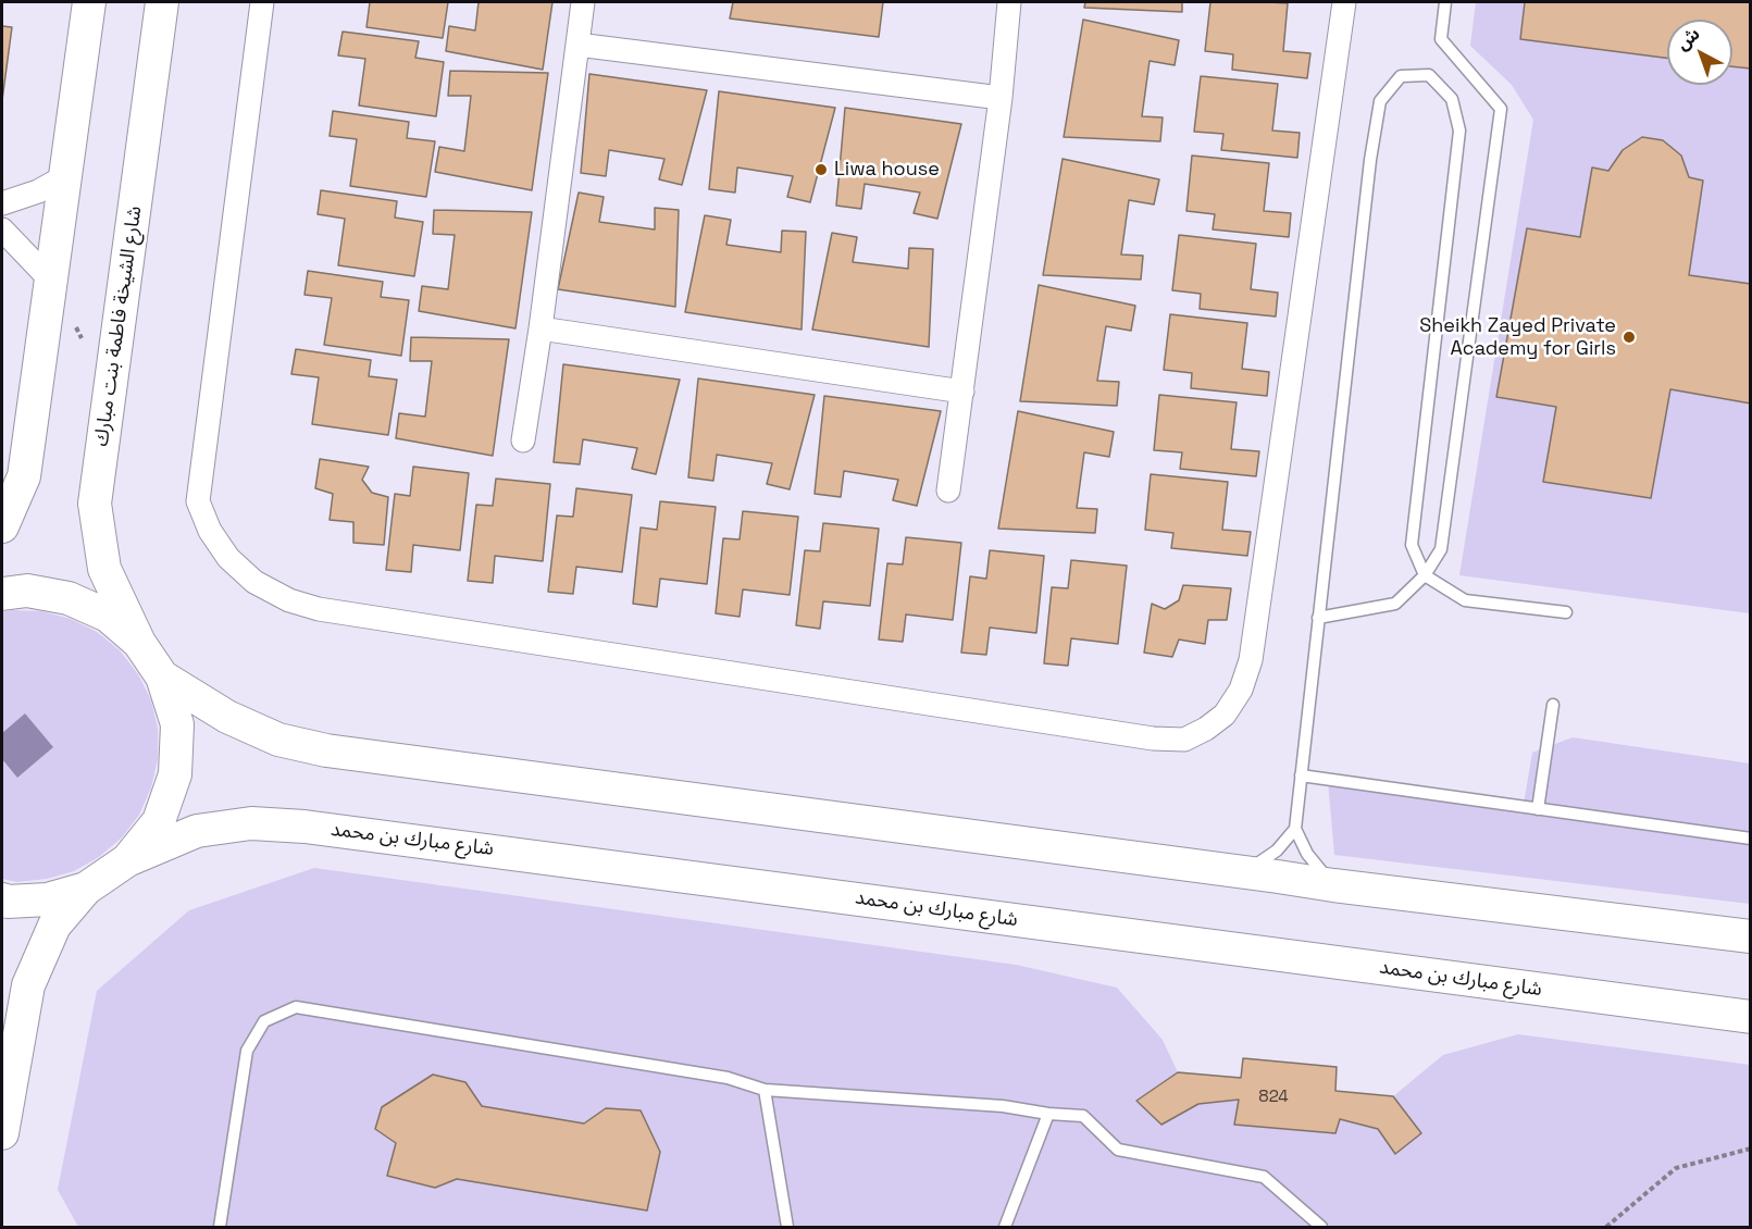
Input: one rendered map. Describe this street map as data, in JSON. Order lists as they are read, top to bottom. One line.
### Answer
{"streets":{"main road":["شارع الشيخة فاطمة بنت مبارك","شارع مبارك بن محمد"]},"places":["Liwa house","Sheikh Zayed Private Academy for Girls"],"house_numbers":["824"],"north":"top left"}
